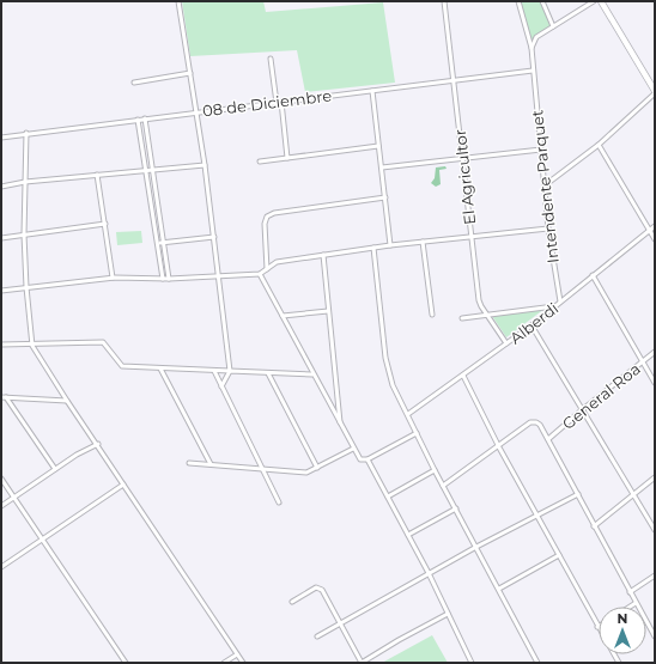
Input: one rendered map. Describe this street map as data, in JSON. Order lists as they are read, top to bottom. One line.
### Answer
{"streets":{"street":["08 de Diciembre","El Agricultor","Intendente Parquet","Alberdi","General Roa"]},"crossings":[["08 de Diciembre","El Agricultor"],["08 de Diciembre","Intendente Parquet"],["El Agricultor","Alberdi"],["Intendente Parquet","Alberdi"]],"north":"top"}
